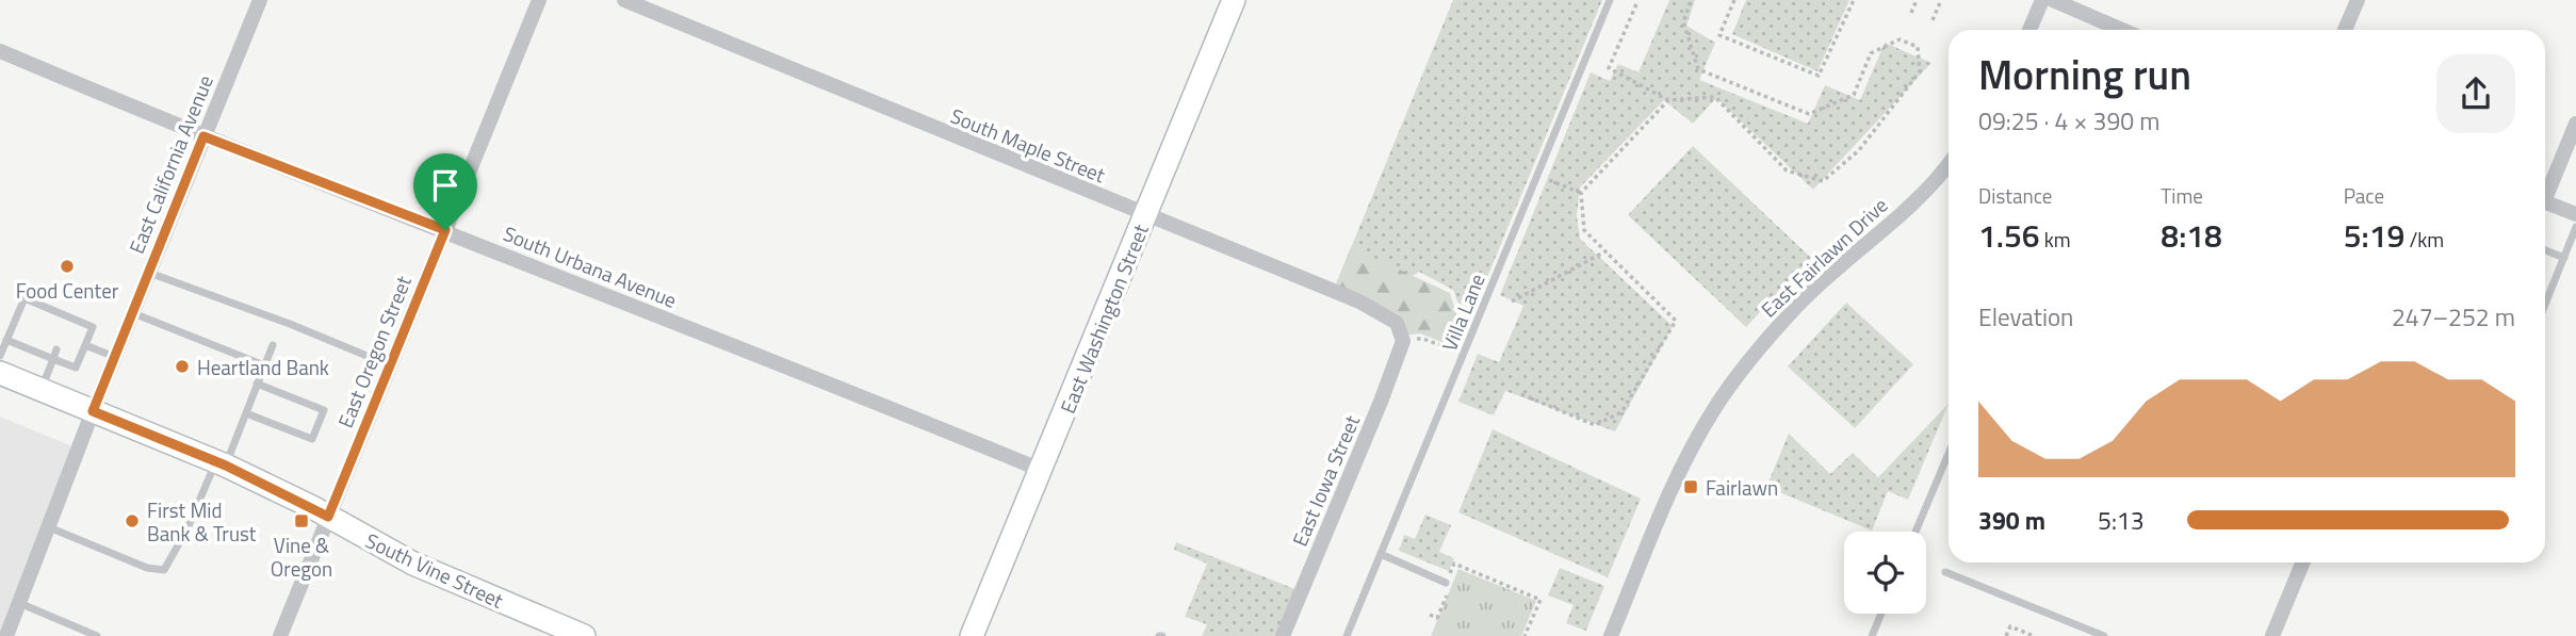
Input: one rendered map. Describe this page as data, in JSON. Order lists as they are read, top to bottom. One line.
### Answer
{"streets":{"main road":["East Washington Street","South Vine Street"],"street":["South Maple Street","East California Avenue","East Fairlawn Drive","South Urbana Avenue","East Oregon Street","East Iowa Street"],"lane":["Villa Lane"]},"crossings":[["South Maple Street","East Washington Street"],["South Maple Street","East Iowa Street"],["East California Avenue","South Urbana Avenue"],["East California Avenue","South Vine Street"],["South Urbana Avenue","East Washington Street"],["South Urbana Avenue","East Oregon Street"],["East Oregon Street","South Vine Street"]],"places":{"other":["Food Center","Heartland Bank","First Mid Bank & Trust"],"transit":["Fairlawn","Vine & Oregon"]},"page":{"heading":["Morning run","09:25 · 4 × 390 m"],"stats":[["Distance","1.56 km"],["Time","8:18"],["Pace","5:19 /km"]],"chart":["Elevation","247–252 m"],"list":[{"name":"390 m","note":"5:13"}]}}
